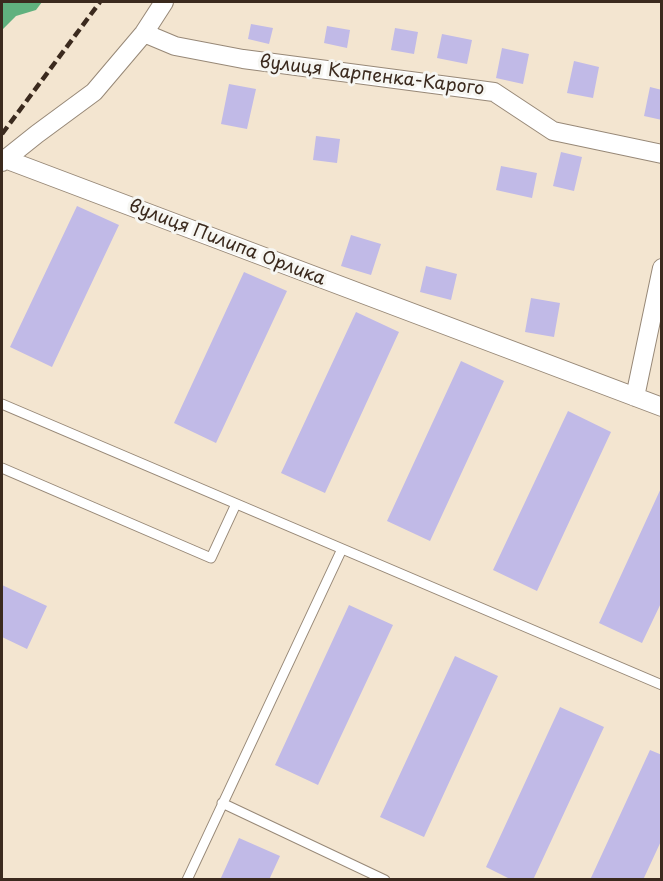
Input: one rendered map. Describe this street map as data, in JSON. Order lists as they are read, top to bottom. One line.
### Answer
{"streets":{"street":["вулиця Карпенка-Карого","вулиця Пилипа Орлика"]},"crossings":[["вулиця Карпенка-Карого","вулиця Пилипа Орлика"]]}
